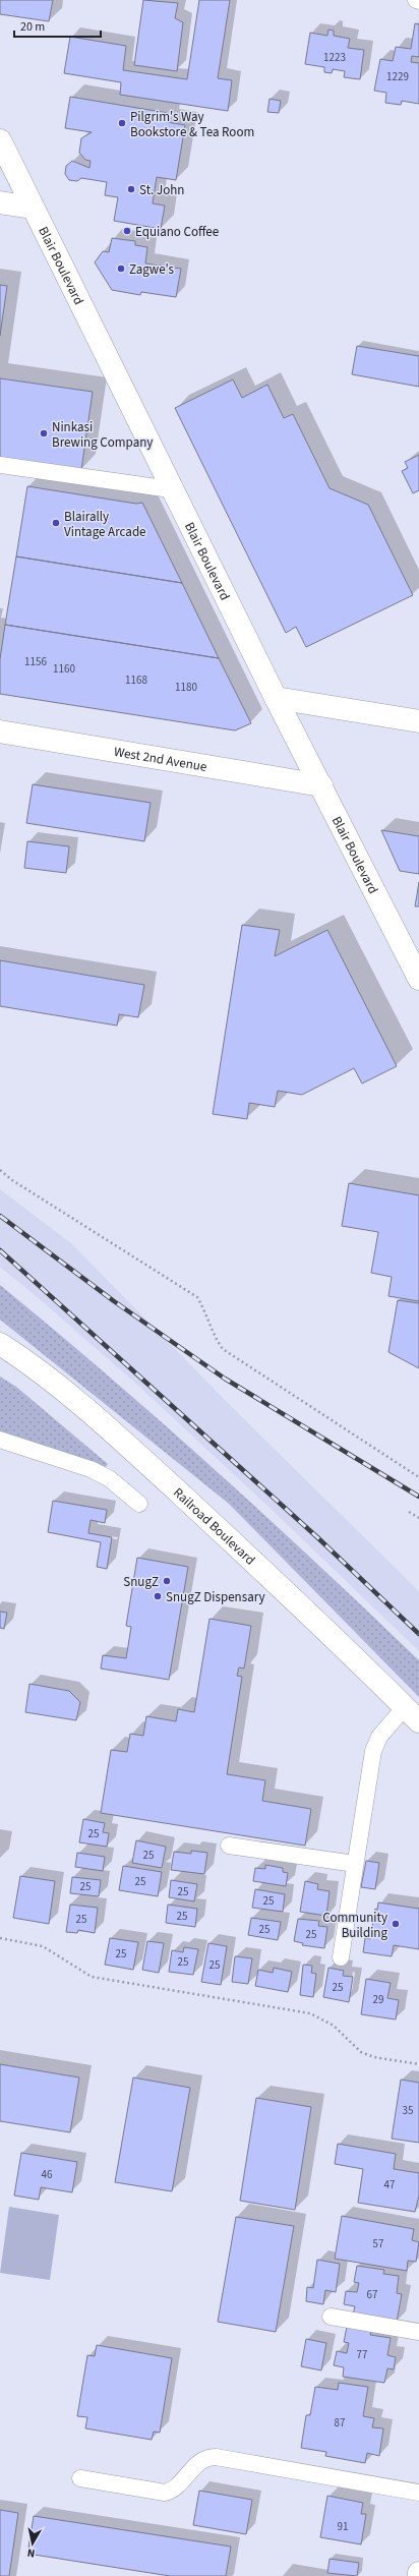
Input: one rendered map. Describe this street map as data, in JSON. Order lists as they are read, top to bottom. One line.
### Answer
{"streets":{"street":["Blair Boulevard","West 2nd Avenue","Railroad Boulevard"]},"crossings":[["Blair Boulevard","West 2nd Avenue"]],"places":["Pilgrim's Way Bookstore & Tea Room","St. John","Equiano Coffee","Zagwe's","Ninkasi Brewing Company","Blairally Vintage Arcade","SnugZ","SnugZ Dispensary","Community Building"],"house_numbers":["1223","1229","1156","1160","1168","1180","25","25","25","25","25","25","25","25","25","25","25","25","25","25","29","35","46","47","57","67","77","87","91"],"scale_bar":"20 m","north":"bottom"}
